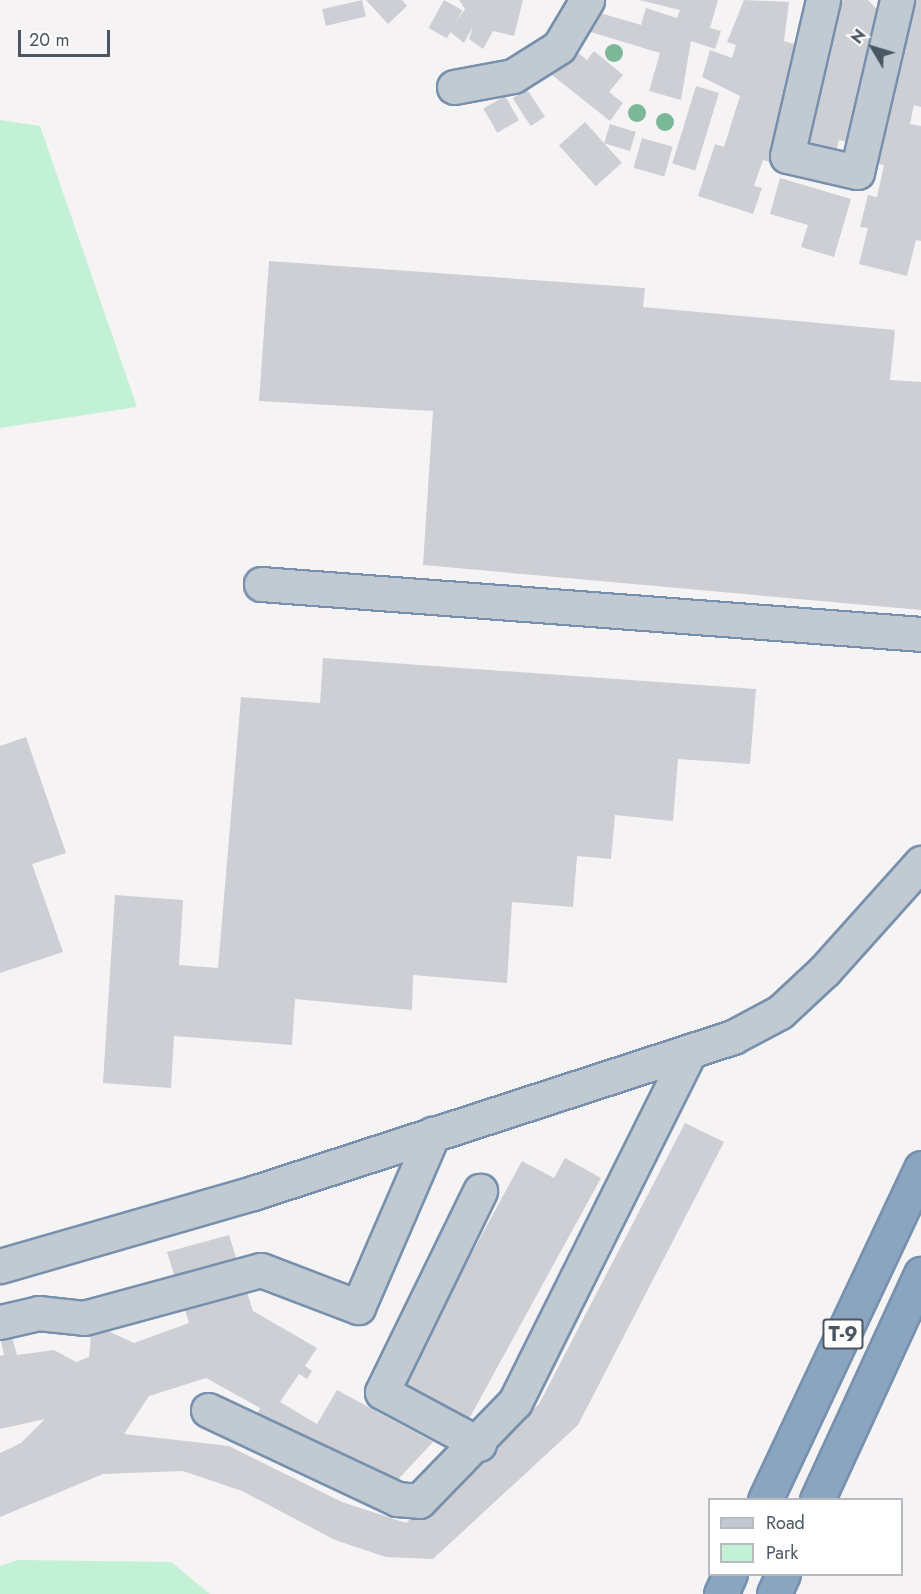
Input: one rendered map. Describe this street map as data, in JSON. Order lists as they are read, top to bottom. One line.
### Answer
{"streets":{"highway":["T-9"]},"legend":["Road","Park"],"scale_bar":"20 m","north":"top left"}
